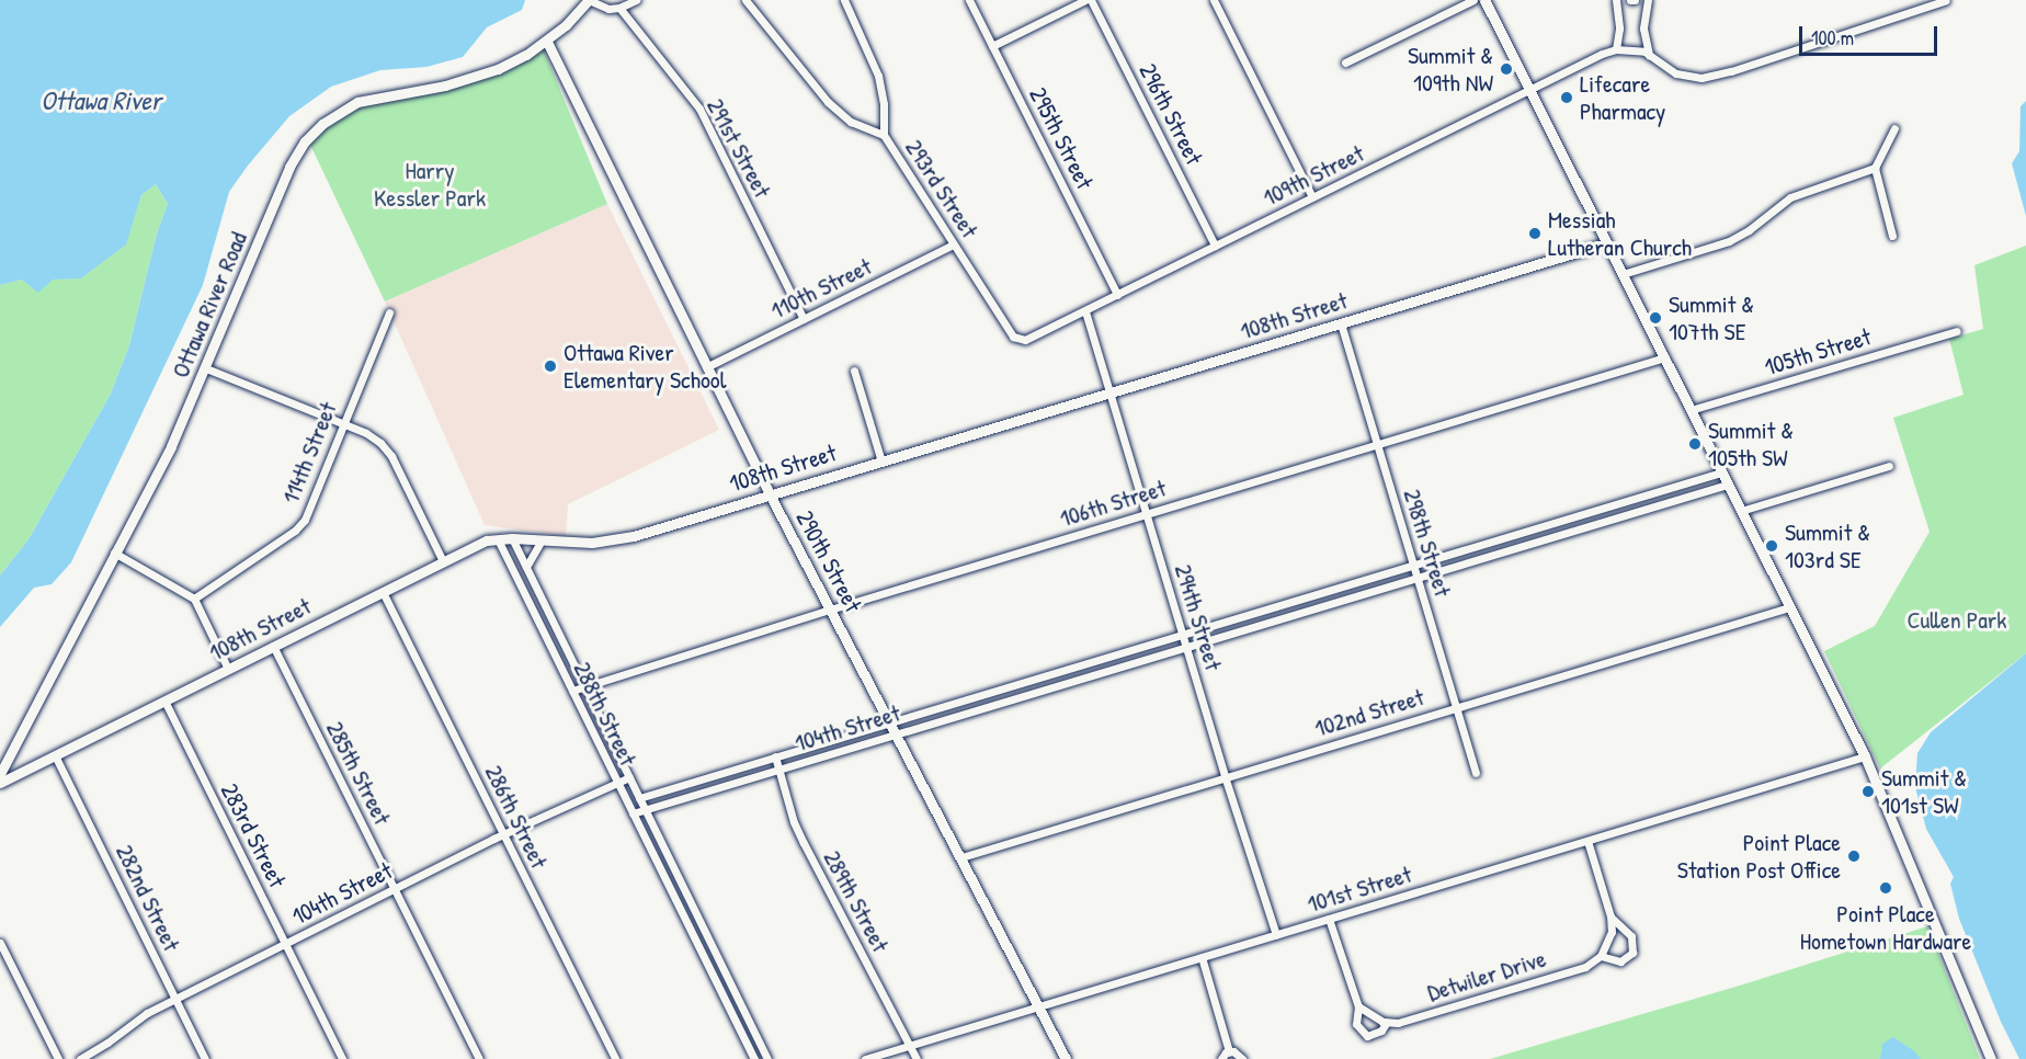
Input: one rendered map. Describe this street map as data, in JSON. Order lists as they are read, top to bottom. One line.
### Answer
{"streets":{"street":["296th Street","295th Street","291st Street","109th Street","293rd Street","110th Street","Ottawa River Road","108th Street","105th Street","114th Street","106th Street","298th Street","290th Street","294th Street","102nd Street","288th Street","104th Street","285th Street","286th Street","283rd Street","101st Street","282nd Street","289th Street","Detwiler Drive"]},"crossings":[["296th Street","109th Street"],["295th Street","109th Street"],["291st Street","110th Street"],["109th Street","293rd Street"],["109th Street","294th Street"],["293rd Street","110th Street"],["110th Street","290th Street"],["Ottawa River Road","108th Street"],["Ottawa River Road","290th Street"],["108th Street","298th Street"],["108th Street","290th Street"],["108th Street","294th Street"],["108th Street","288th Street"],["108th Street","285th Street"],["108th Street","286th Street"],["108th Street","283rd Street"],["108th Street","282nd Street"],["106th Street","298th Street"],["106th Street","290th Street"],["106th Street","294th Street"],["106th Street","288th Street"],["298th Street","102nd Street"],["298th Street","104th Street"],["290th Street","102nd Street"],["290th Street","104th Street"],["290th Street","101st Street"],["294th Street","102nd Street"],["294th Street","104th Street"],["294th Street","101st Street"],["288th Street","104th Street"],["104th Street","285th Street"],["104th Street","286th Street"],["104th Street","283rd Street"],["104th Street","282nd Street"],["104th Street","289th Street"],["101st Street","289th Street"]],"water":["Ottawa River"],"parks":["Harry Kessler Park","Cullen Park"],"places":["Summit & 109th NW","Lifecare Pharmacy","Messiah Lutheran Church","Summit & 107th SE","Ottawa River Elementary School","Summit & 105th SW","Summit & 103rd SE","Summit & 101st SW","Point Place Station Post Office","Point Place Hometown Hardware"],"scale_bar":"100 m"}
